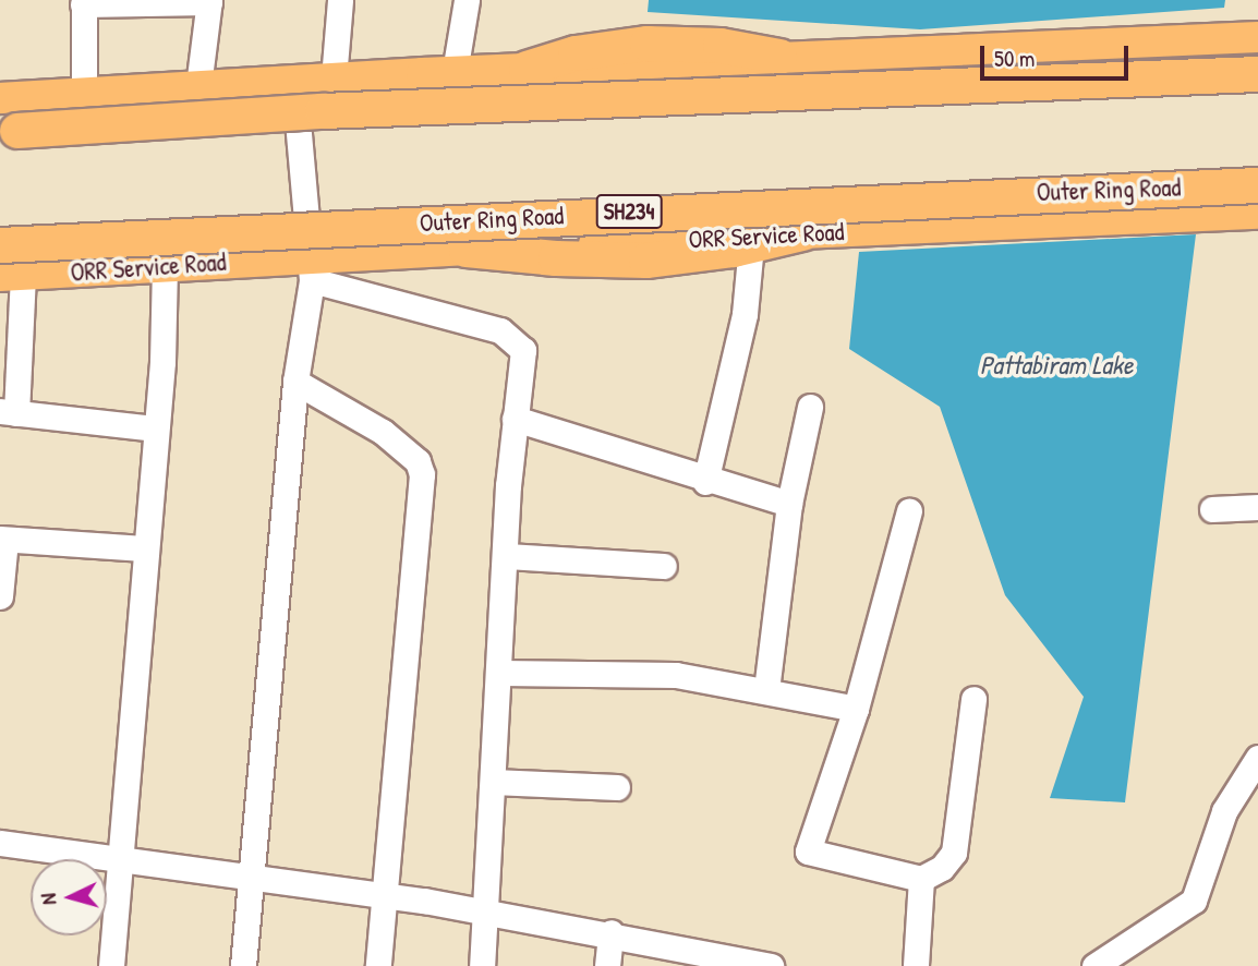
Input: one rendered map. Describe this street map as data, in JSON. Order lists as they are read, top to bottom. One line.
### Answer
{"streets":{"highway":["Outer Ring Road","SH234"],"main road":["ORR Service Road"]},"water":["Pattabiram Lake"],"scale_bar":"50 m","north":"left"}
